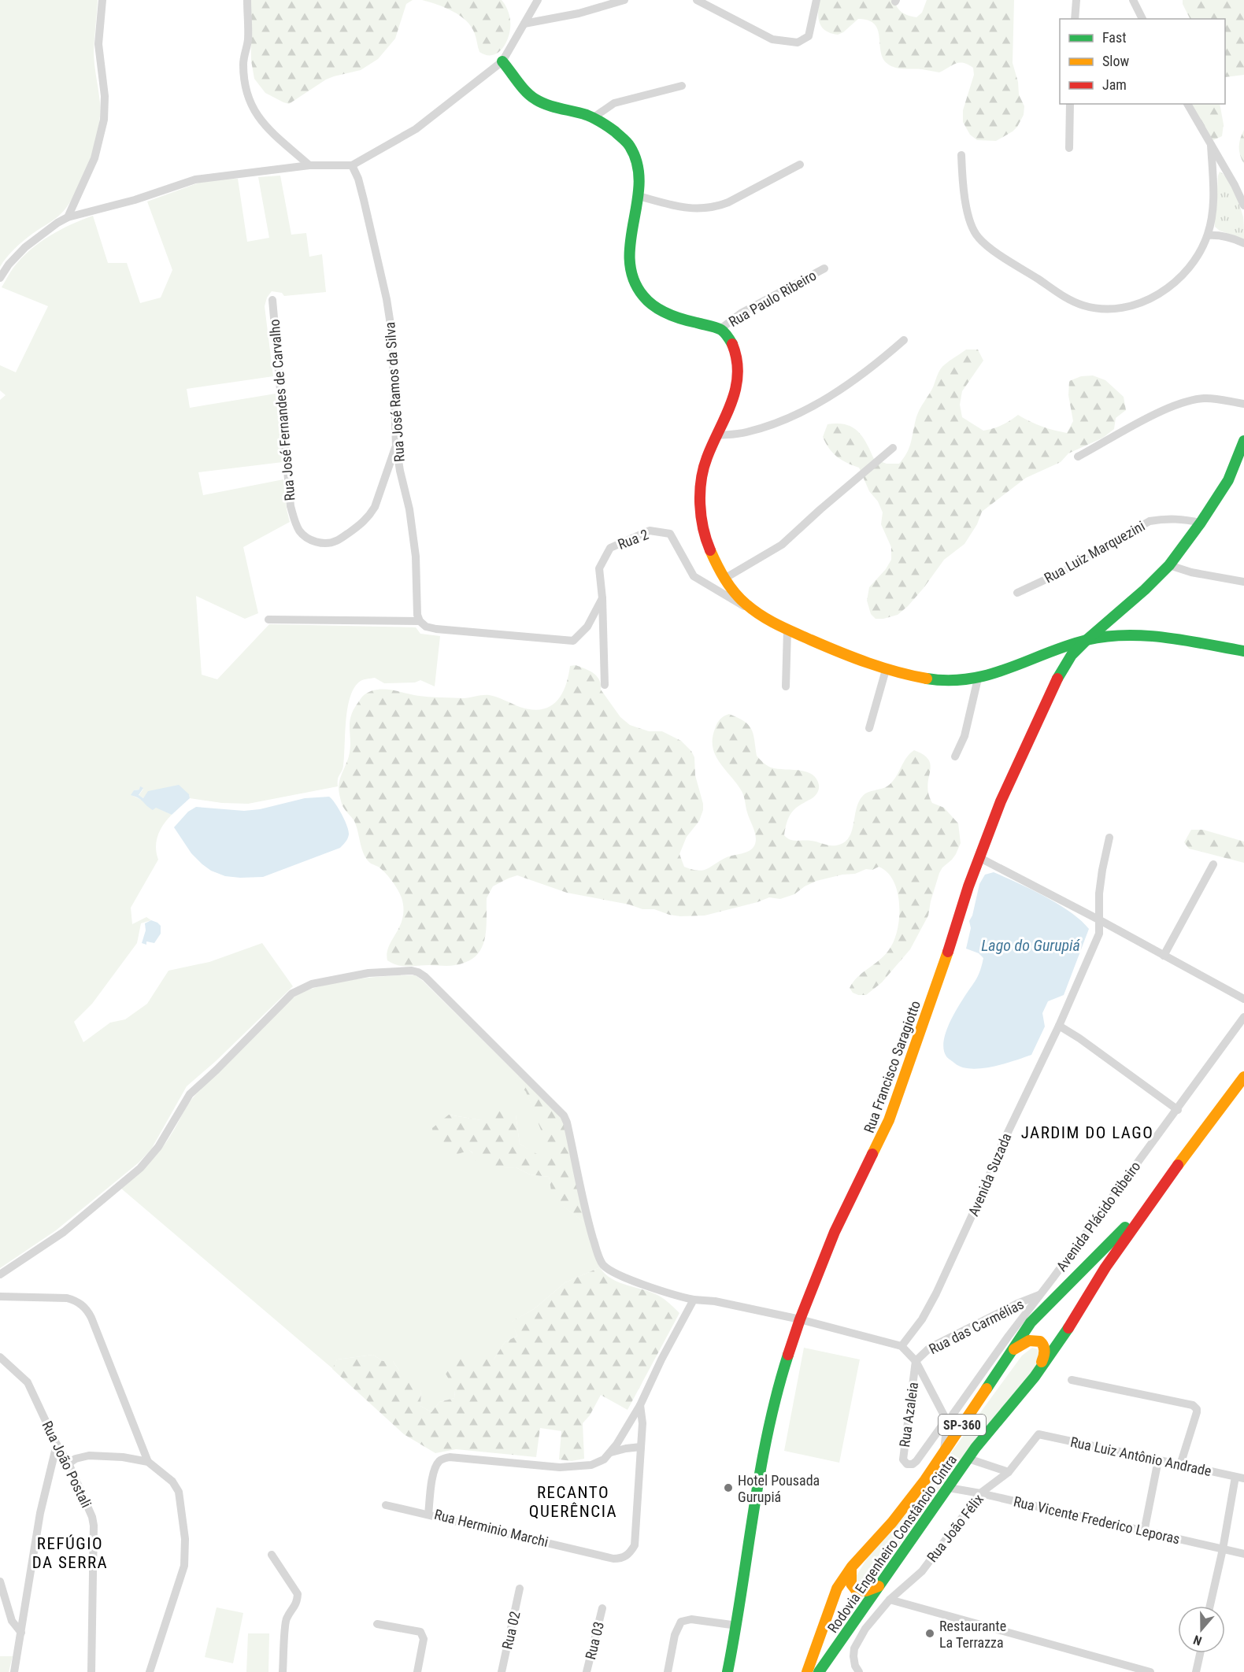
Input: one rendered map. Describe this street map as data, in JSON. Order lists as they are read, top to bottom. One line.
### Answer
{"streets":{"street":["Rua Paulo Ribeiro","Rua José Ramos da Silva","Rua José Fernandes de Carvalho","Rua 2","Rua Luiz Marquezini","Rua Francisco Saragiotto","Avenida Suzada","Avenida Plácido Ribeiro","Rua das Carmélias","Rua Azaleia","SP-360","Rua Luiz Antônio Andrade","Rua João Postali","Rua Vicente Frederico Leporas","Rua Herminio Marchi","Rua João Félix","Rodovia Engenheiro Constâncio Cintra","Rua 02","Rua 03"]},"crossings":[["Rua José Ramos da Silva","Rua José Fernandes de Carvalho"],["Avenida Plácido Ribeiro","Rua das Carmélias"],["Rua das Carmélias","Rua Azaleia"],["Rua Luiz Antônio Andrade","Rua João Félix"],["Rua Vicente Frederico Leporas","Rua João Félix"],["Rua Vicente Frederico Leporas","Rodovia Engenheiro Constâncio Cintra"]],"districts":["JARDIM DO LAGO","RECANTO QUERÊNCIA","REFÚGIO DA SERRA"],"water":["Lago do Gurupiá"],"places":["Hotel Pousada Gurupiá","Restaurante La Terrazza"],"legend":["Fast","Slow","Jam"],"north":"bottom"}
